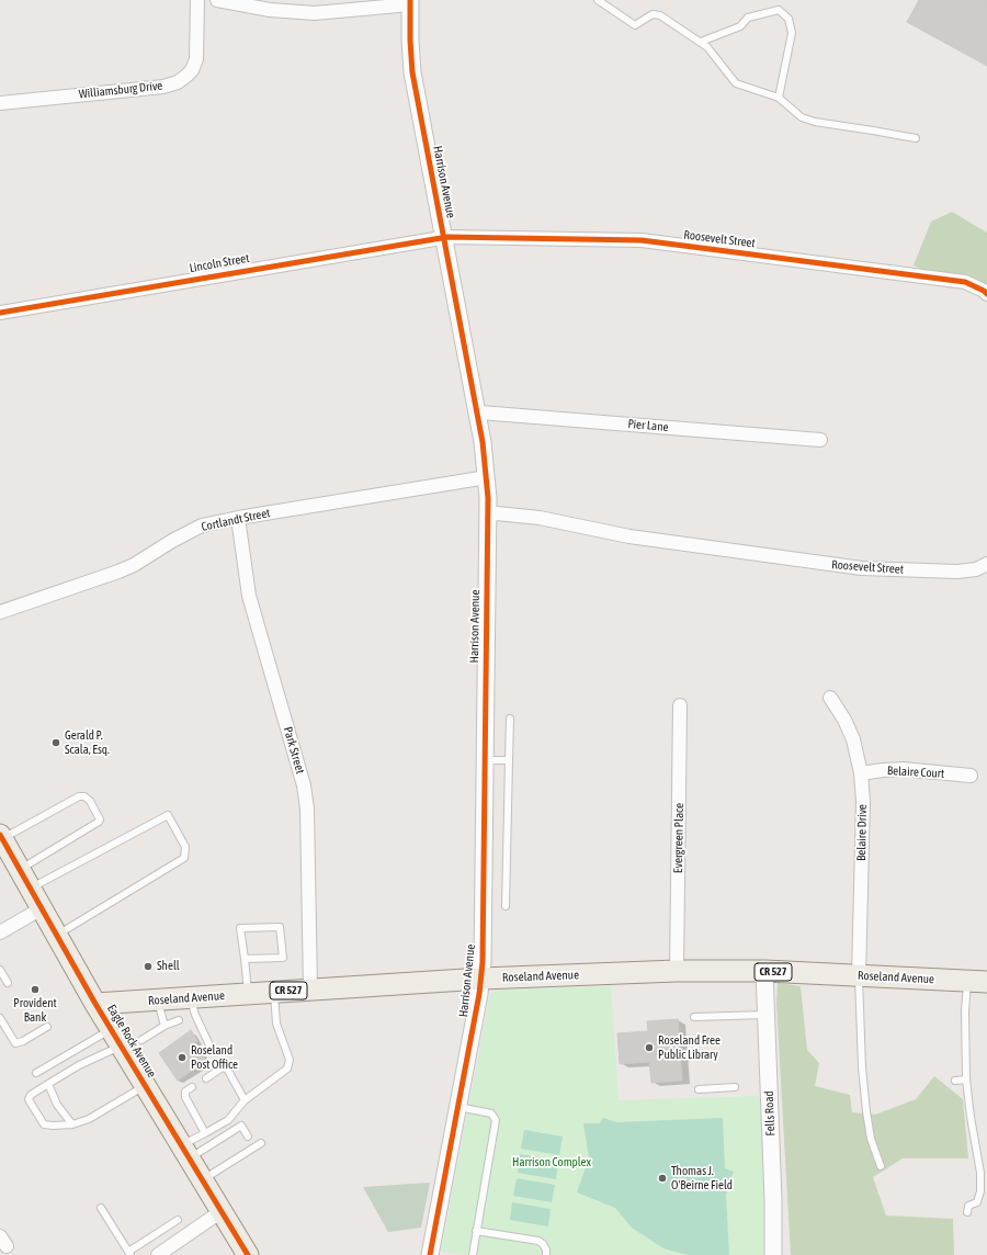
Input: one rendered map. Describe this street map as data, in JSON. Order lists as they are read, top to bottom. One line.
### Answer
{"streets":{"main road":["CR 527","Roseland Avenue","Eagle Rock Avenue"],"street":["Williamsburg Drive","Harrison Avenue","Roosevelt Street","Lincoln Street","Pier Lane","Cortlandt Street","Park Street","Belaire Court","Belaire Drive","Evergreen Place","Fells Road"]},"crossings":[["Harrison Avenue","Roosevelt Street"],["Harrison Avenue","Lincoln Street"],["Harrison Avenue","Pier Lane"],["Harrison Avenue","Cortlandt Street"],["Harrison Avenue","Roseland Avenue"],["Roosevelt Street","Lincoln Street"],["Cortlandt Street","Park Street"],["Park Street","Roseland Avenue"],["Belaire Court","Belaire Drive"],["Belaire Drive","Roseland Avenue"],["Evergreen Place","Roseland Avenue"],["Roseland Avenue","Eagle Rock Avenue"],["Roseland Avenue","Fells Road"]],"parks":["Harrison Complex"],"places":["Gerald P. Scala, Esq.","Shell","Provident Bank","Roseland Free Public Library","Roseland Post Office","Thomas J. O'Beirne Field"]}
